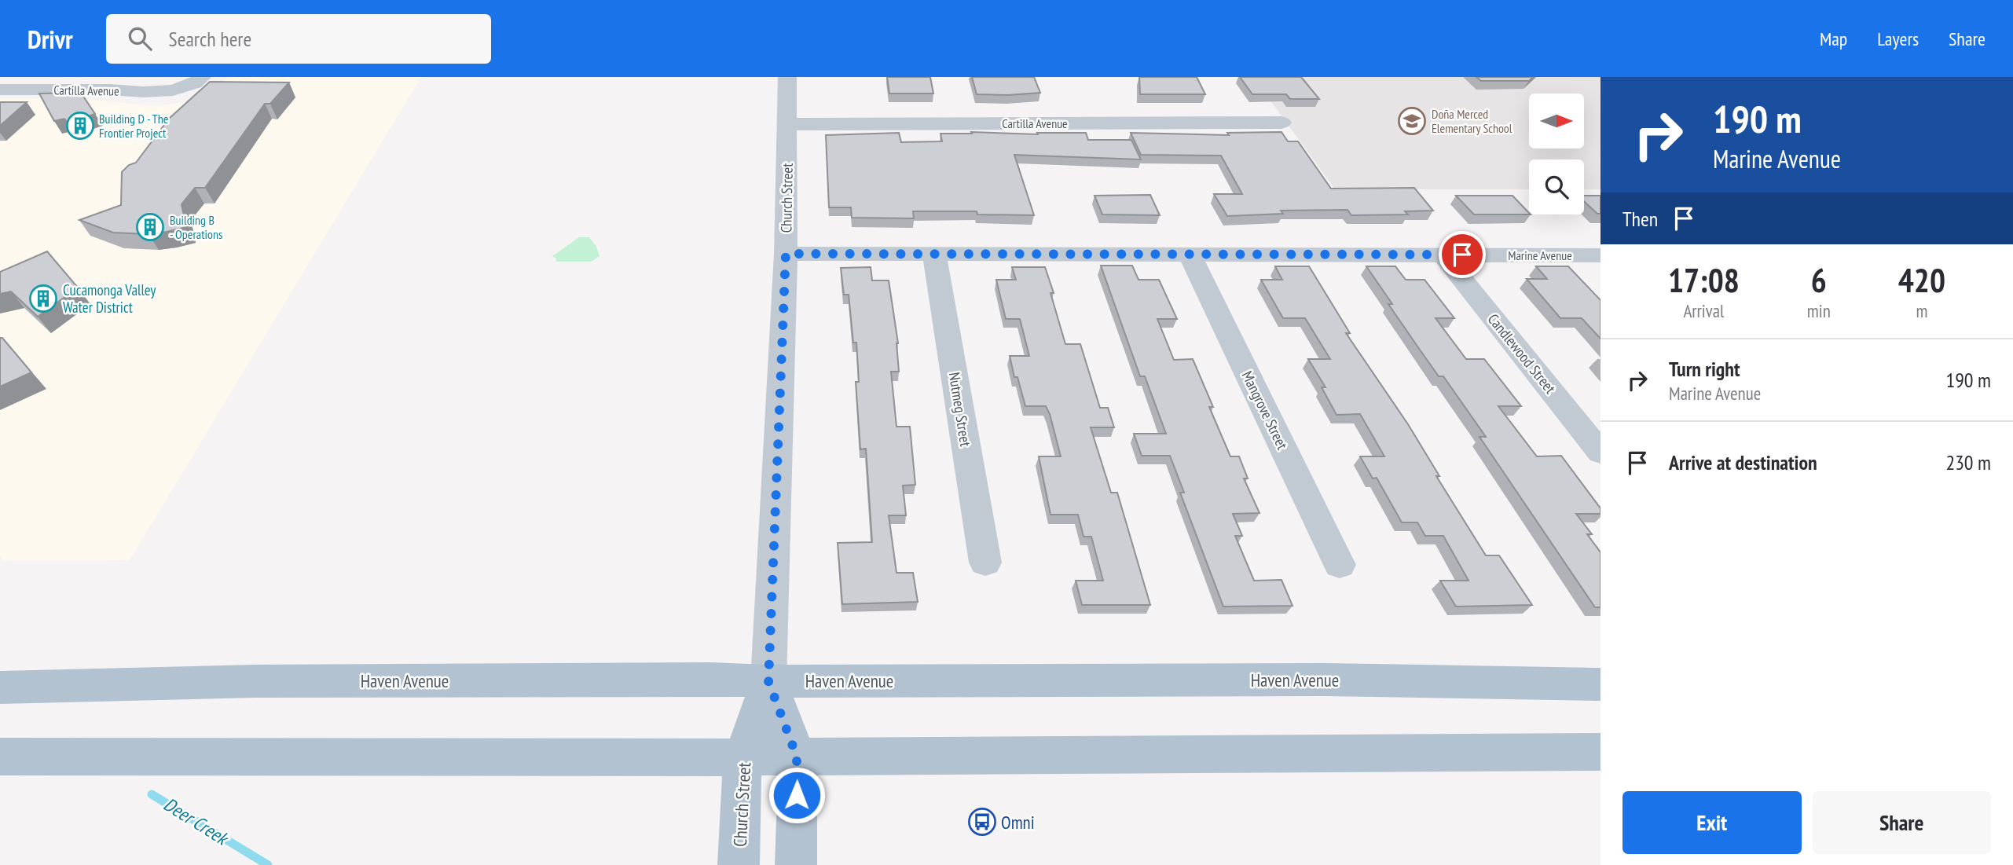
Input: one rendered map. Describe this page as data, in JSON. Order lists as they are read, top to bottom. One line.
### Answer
{"streets":{"main road":["Church Street","Haven Avenue"],"street":["Cartilla Avenue","Marine Avenue","Candlewood Street","Nutmeg Street","Mangrove Street"]},"crossings":[["Cartilla Avenue","Church Street"],["Church Street","Marine Avenue"],["Church Street","Haven Avenue"],["Marine Avenue","Candlewood Street"],["Marine Avenue","Nutmeg Street"],["Marine Avenue","Mangrove Street"]],"water":["Deer Creek"],"places":{"school or university":["Doña Merced Elementary School"],"building":["Building D - The Frontier Project","Building B - Operations","Cucamonga Valley Water District"],"bus stop":["Omni"]},"north":"right","page":{"header":"Drivr","search":"Search here","nav":["Map","Layers","Share"],"turn":["190 m","Marine Avenue"],"then":"Then","eta":["17:08","Arrival","6","min","420","m"],"list":[{"name":"Turn right","note":"Marine Avenue","value":"190 m"},{"name":"Arrive at destination","value":"230 m"}],"buttons":["Exit","Share"]}}
